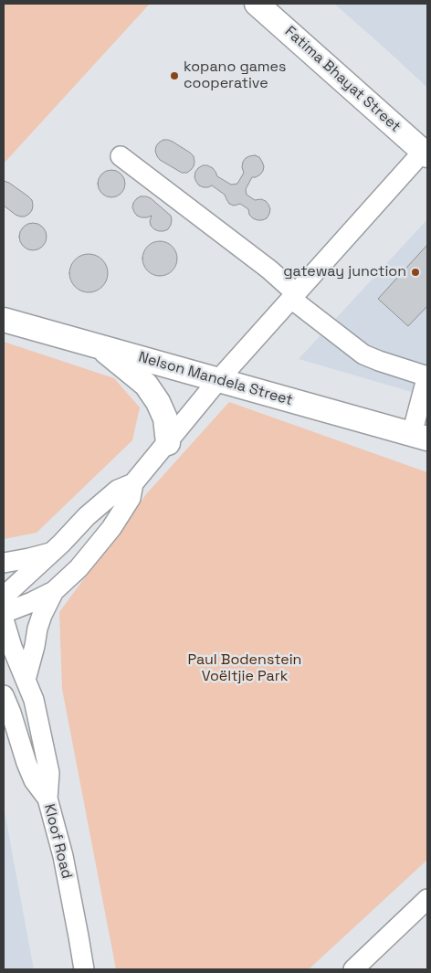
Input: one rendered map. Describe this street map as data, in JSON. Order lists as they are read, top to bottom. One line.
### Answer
{"streets":{"main road":["Fatima Bhayat Street","Nelson Mandela Street"],"street":["Kloof Road"]},"parks":["Paul Bodenstein Voëltjie Park"],"places":["kopano games cooperative","gateway junction"]}
